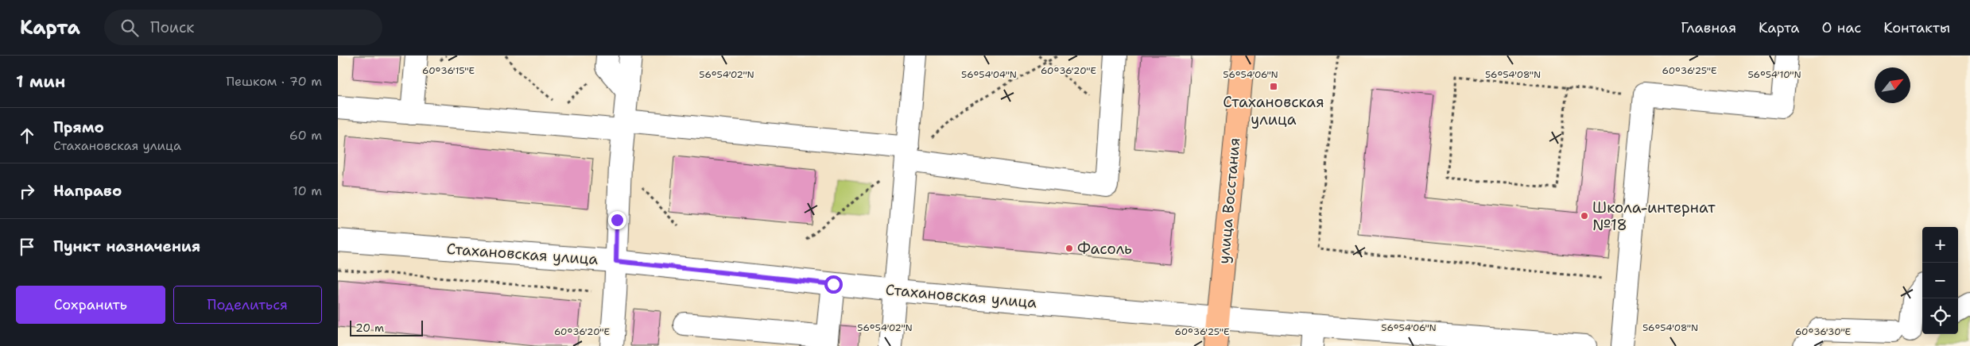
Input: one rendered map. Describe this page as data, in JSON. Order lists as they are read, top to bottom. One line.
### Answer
{"streets":{"main road":["улица Восстания"],"street":["Стахановская улица"]},"crossings":[["улица Восстания","Стахановская улица"]],"places":{"transit":["Стахановская улица"],"other":["Школа-интернат №18","Фасоль"]},"scale_bar":"20 m","north":"top right","page":{"header":"Карта","search":"Поиск","nav":["Главная","Карта","О нас","Контакты"],"heading":["1 мин","Пешком · 70 m"],"list":[["Прямо","Стахановская улица","60 m"],["Направо","10 m"],"Пункт назначения"],"map_buttons":["+","−"],"buttons":["Сохранить","Поделиться"],"scale":"20 m"},"coordinates":["60°36'15\"E","60°36'20\"E","60°36'25\"E","56°54'10\"N","56°54'02\"N","56°54'04\"N","56°54'06\"N","56°54'08\"N","60°36'30\"E"]}
